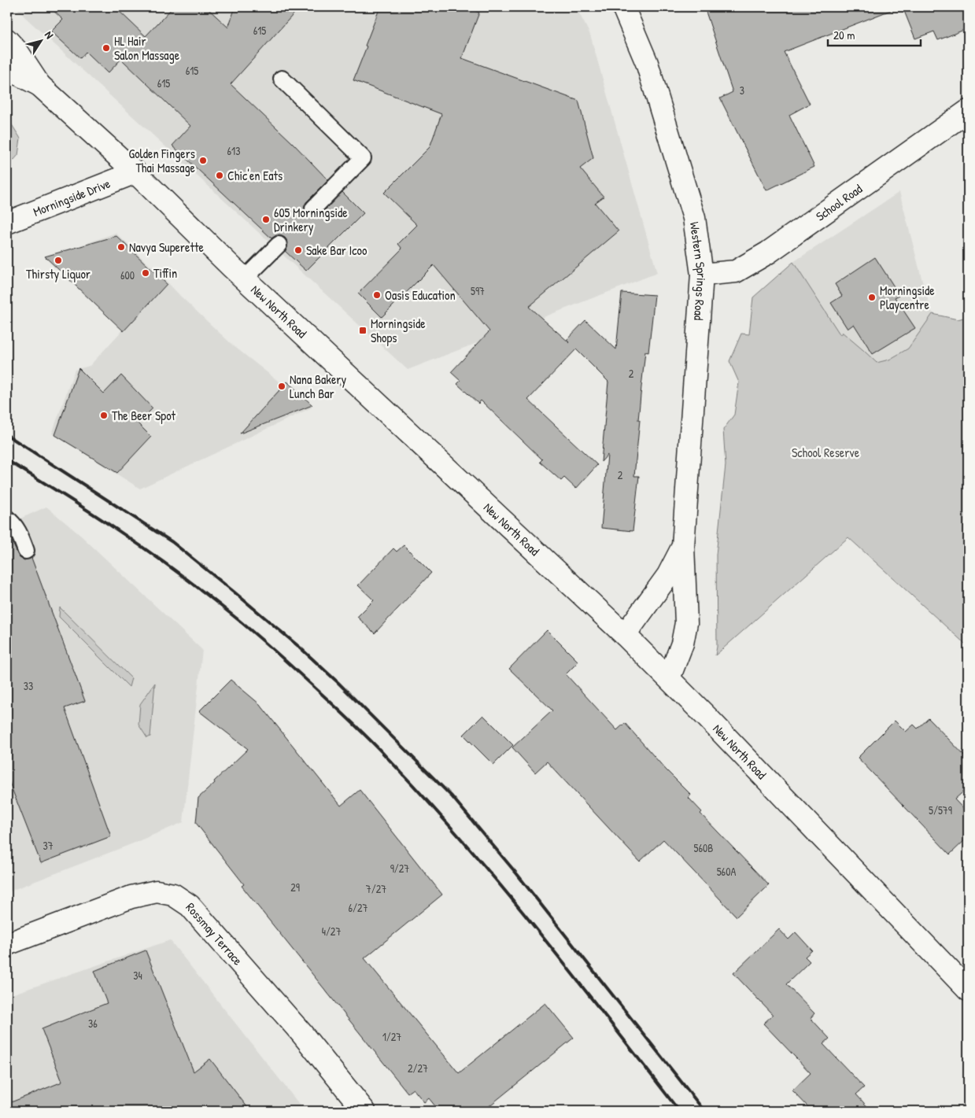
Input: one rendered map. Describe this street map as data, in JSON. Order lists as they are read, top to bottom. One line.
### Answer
{"streets":{"street":["Morningside Drive","School Road","Western Springs Road","New North Road","Rossmay Terrace"]},"crossings":[["Morningside Drive","New North Road"],["School Road","Western Springs Road"],["Western Springs Road","New North Road"]],"parks":["School Reserve"],"places":{"other":["HL Hair Salon Massage","Golden Fingers Thai Massage","Chic'en Eats","605 Morningside Drinkery","Navya Superette","Sake Bar Icoo","Thirsty Liquor","Tiffin","Oasis Education","Morningside Playcentre","Nana Bakery Lunch Bar","The Beer Spot"],"transit":["Morningside Shops"]},"house_numbers":["615","615","615","3","613","600","597","2","2","33","5/579","37","560B","9/27","560A","29","7/27","6/27","4/27","34","36","1/27","2/27"],"scale_bar":"20 m","north":"top right"}
